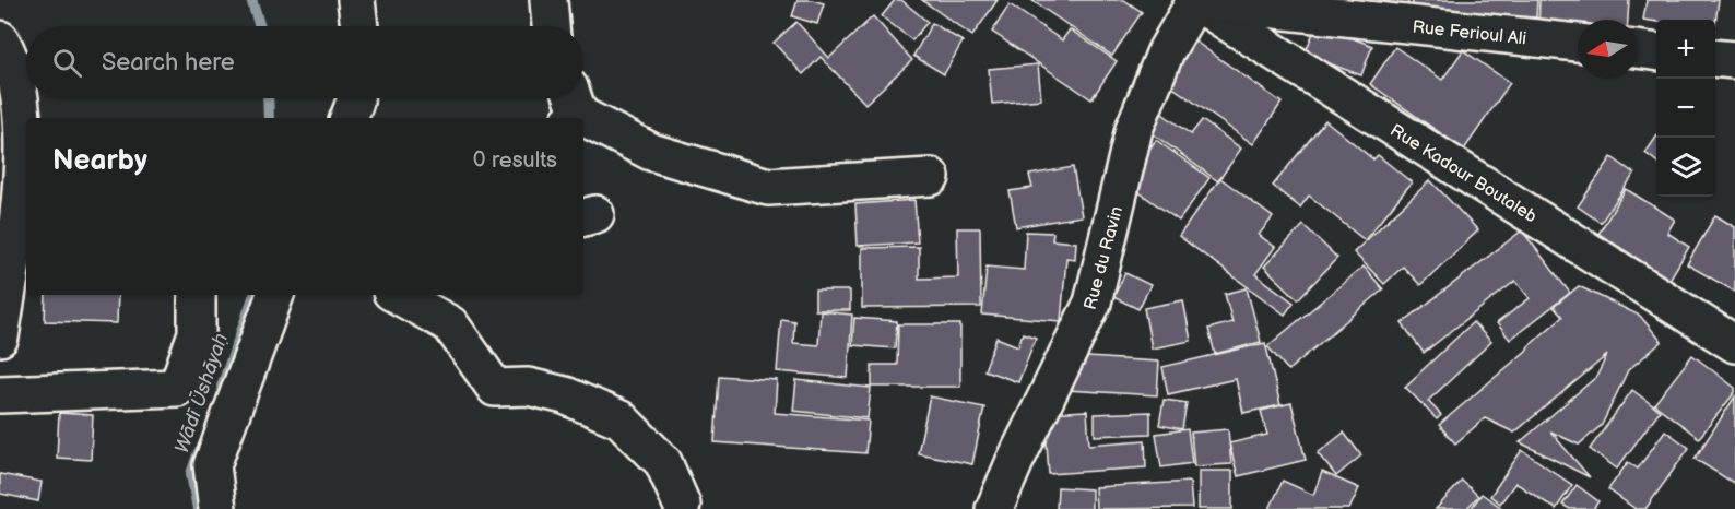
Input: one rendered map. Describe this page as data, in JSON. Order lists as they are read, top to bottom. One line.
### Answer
{"streets":{"street":["Rue Ferioul Ali","Rue Kadour Boutaleb","Rue du Ravin"]},"crossings":[["Rue Ferioul Ali","Rue Kadour Boutaleb"],["Rue Ferioul Ali","Rue du Ravin"],["Rue Kadour Boutaleb","Rue du Ravin"]],"water":["Wādī Ūshāyaḥ"],"north":"left","page":{"map_buttons":["+","−"],"search":"Search here","heading":["Nearby","0 results"]}}
